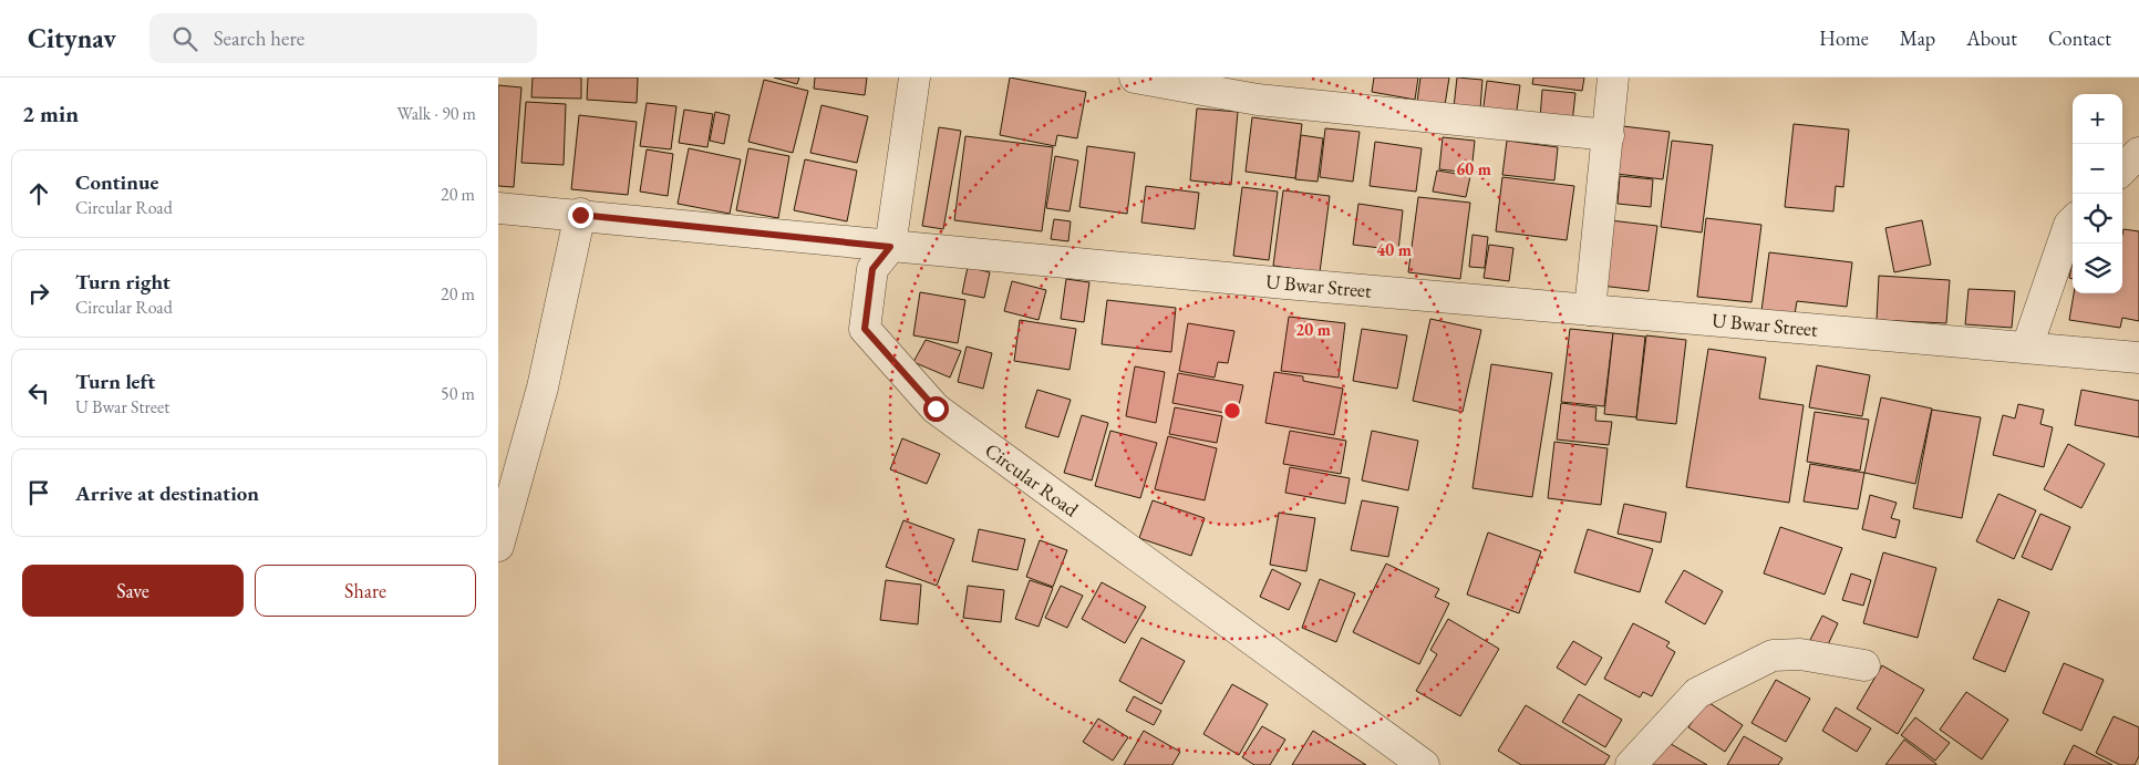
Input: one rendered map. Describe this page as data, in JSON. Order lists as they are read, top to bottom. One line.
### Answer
{"streets":{"street":["U Bwar Street","Circular Road"]},"crossings":[["U Bwar Street","Circular Road"]],"page":{"header":"Citynav","search":"Search here","nav":["Home","Map","About","Contact"],"heading":["2 min","Walk · 90 m"],"map_buttons":["+","−"],"list":[["Continue","Circular Road","20 m"],["Turn right","Circular Road","20 m"],["Turn left","U Bwar Street","50 m"],"Arrive at destination"],"buttons":["Save","Share"]},"rings":["60 m","40 m","20 m"]}
